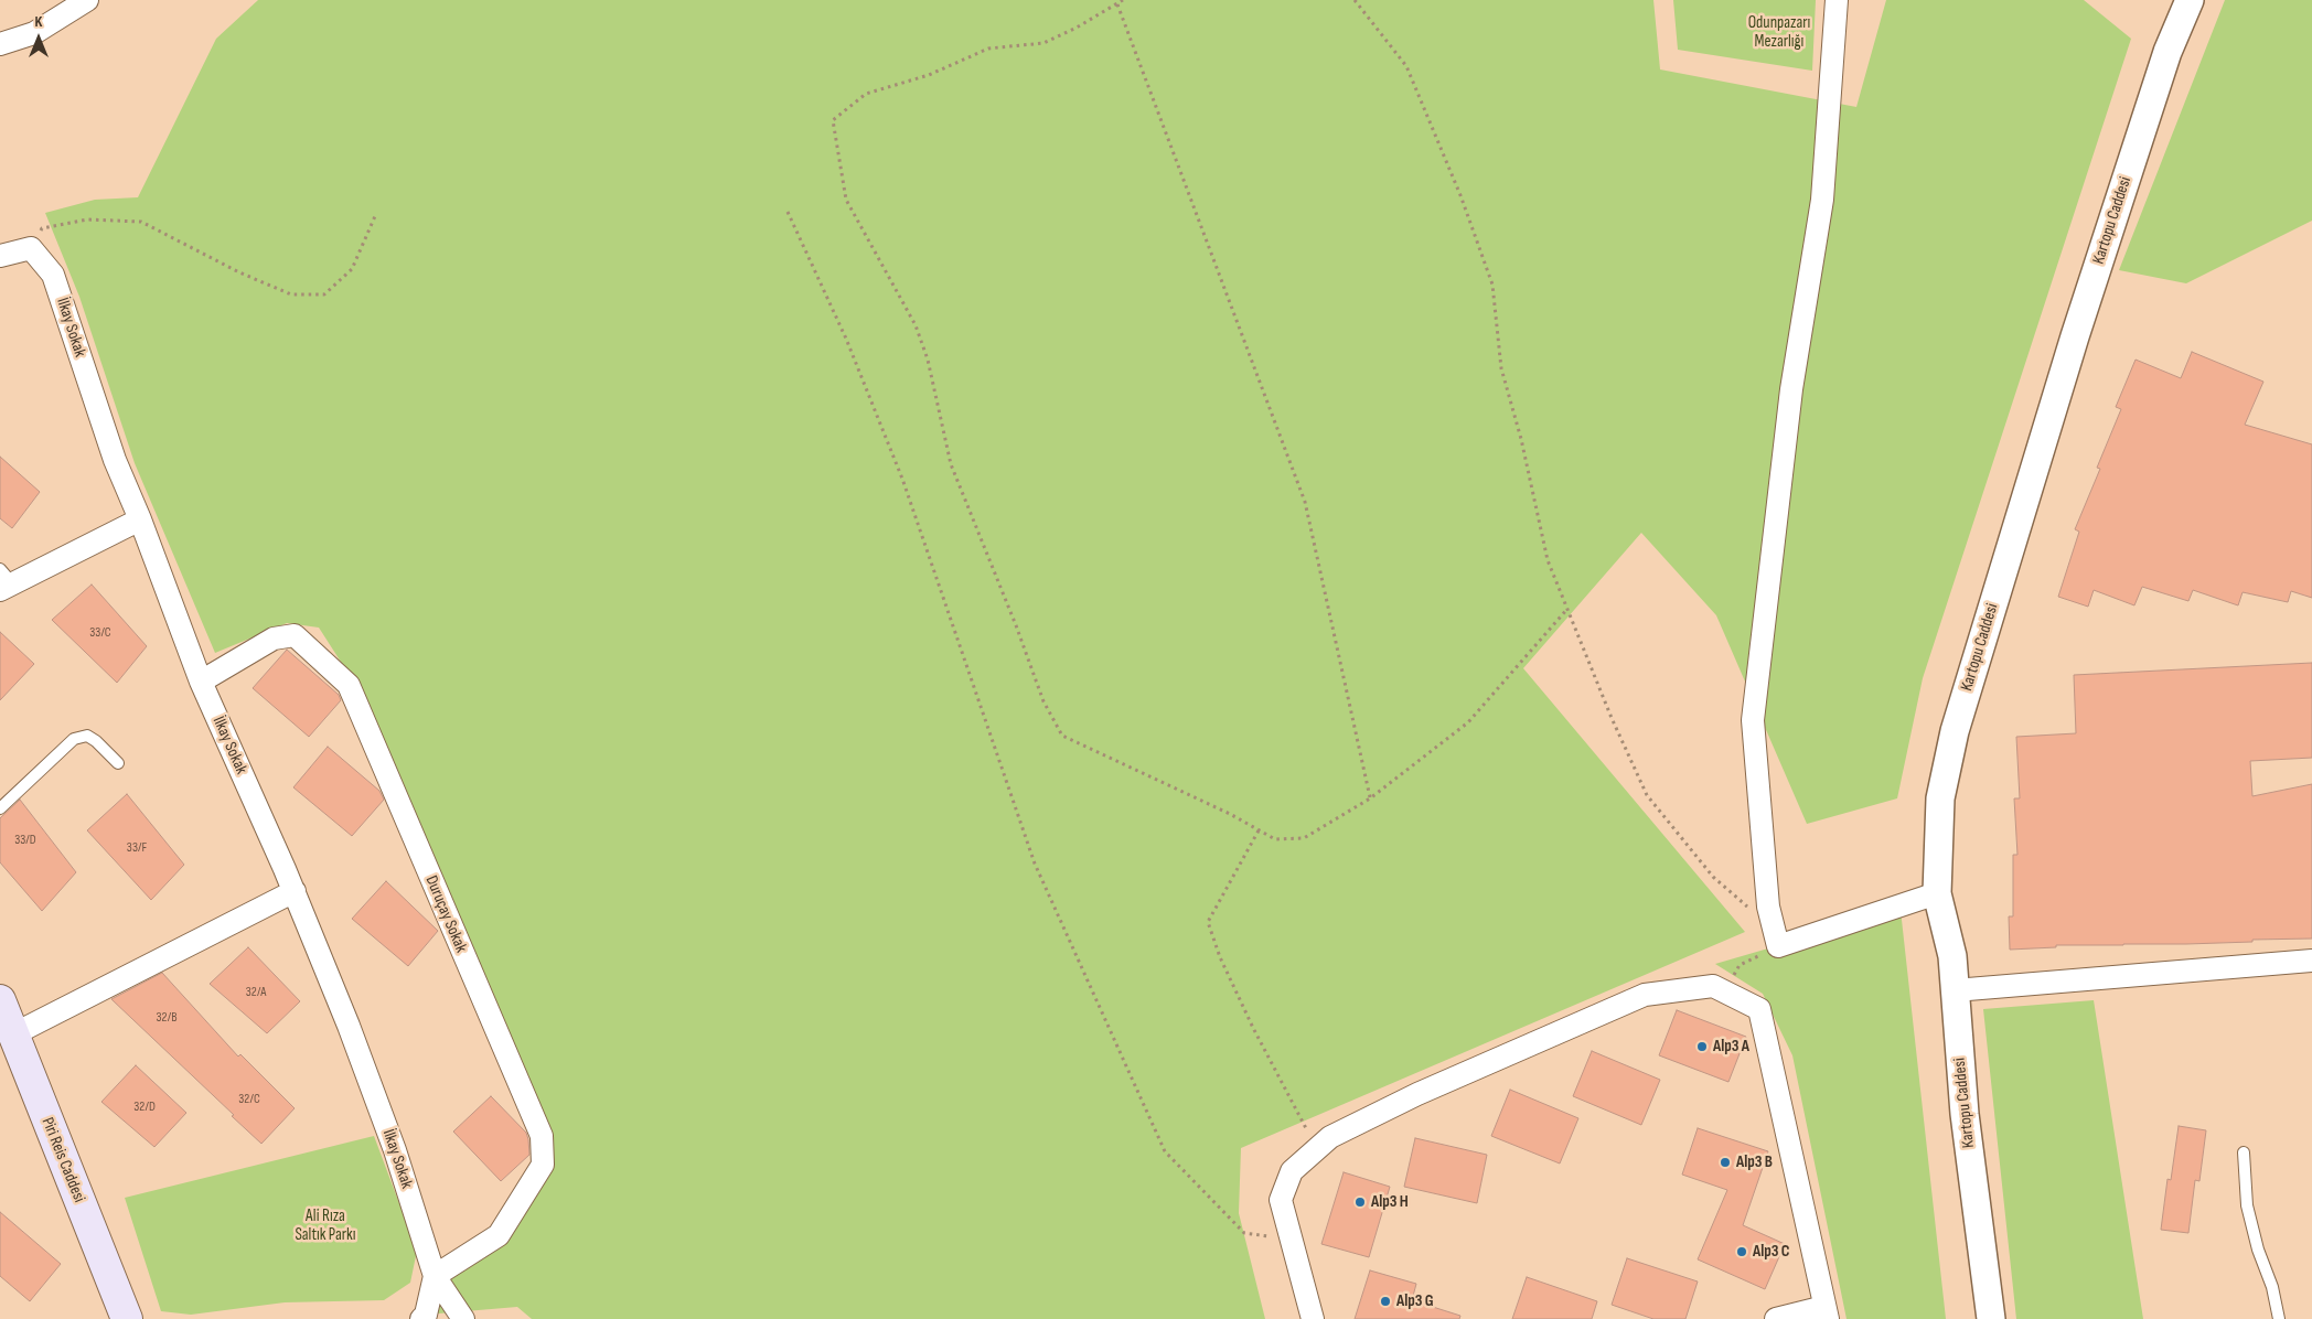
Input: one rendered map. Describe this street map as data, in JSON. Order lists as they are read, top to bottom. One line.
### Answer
{"streets":{"main road":["Piri Reis Caddesi"],"street":["Kartopu Caddesi","İlkay Sokak","Duruçay Sokak"]},"crossings":[["İlkay Sokak","Duruçay Sokak"]],"parks":["Odunpazarı Mezarlığı","Ali Rıza Saltık Parkı"],"places":["Alp3 A","Alp3 B","Alp3 H","Alp3 C","Alp3 G"],"house_numbers":["33/C","33/D","33/F","32/A","32/B","32/C","32/D"],"north":"top"}
